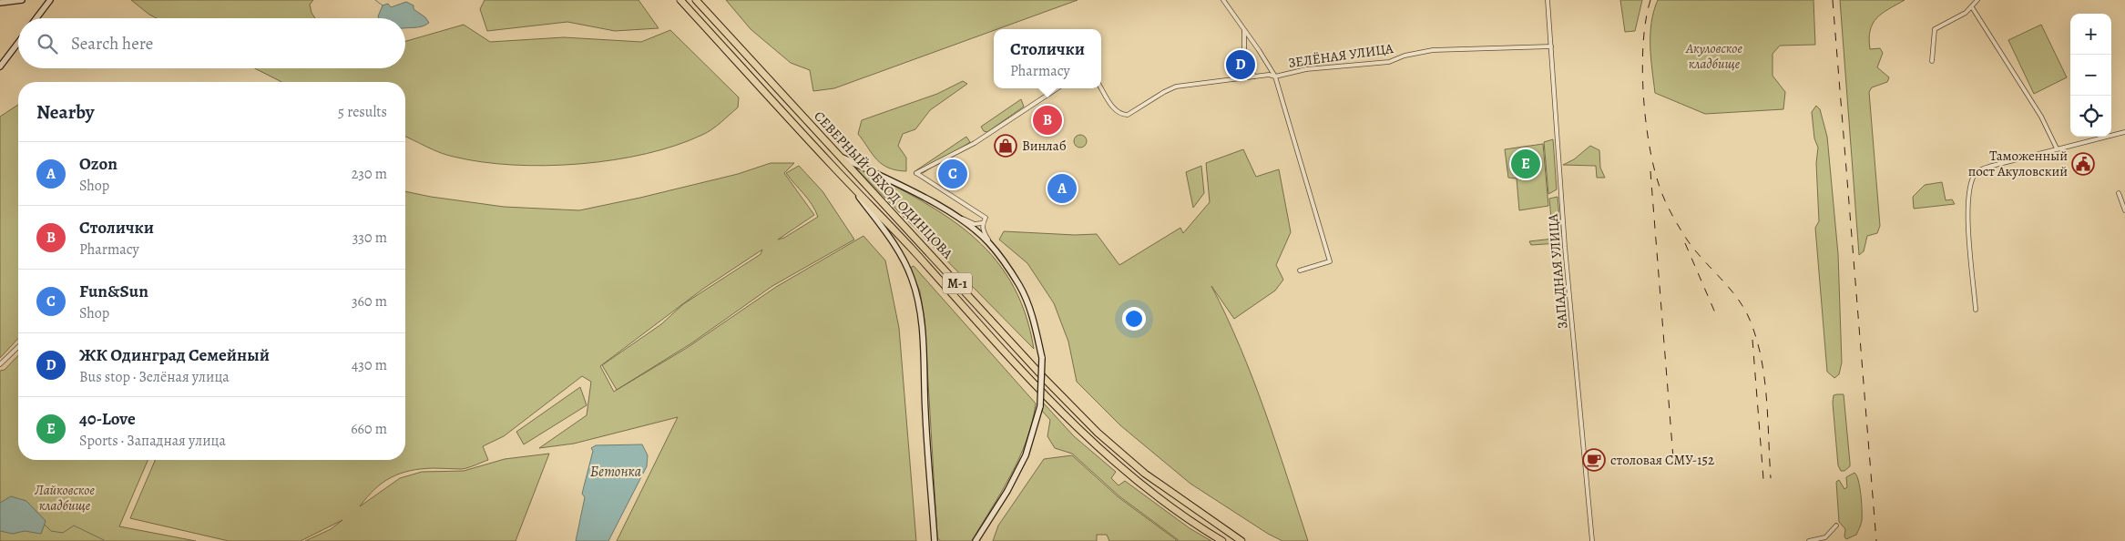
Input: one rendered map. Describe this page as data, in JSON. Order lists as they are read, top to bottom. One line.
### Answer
{"streets":{"highway":["СЕВЕРНЫЙ ОБХОД ОДИНЦОВА","М-1"],"street":["ЗЕЛЁНАЯ УЛИЦА","ЗАПАДНАЯ УЛИЦА"]},"crossings":[["ЗЕЛЁНАЯ УЛИЦА","ЗАПАДНАЯ УЛИЦА"],["СЕВЕРНЫЙ ОБХОД ОДИНЦОВА","М-1"]],"water":["Бетонка"],"parks":["Акуловское кладбище","Лайковское кладбище"],"places":{"shop":["Винлаб"],"public building":["Таможенный пост Акуловский"],"cafe":["столовая СМУ-152"]},"page":{"map_buttons":["+","−"],"search":"Search here","popup":["Столички","Pharmacy"],"pins":["D","B","E","C","A"],"heading":["Nearby","5 results"],"list":[{"mark":"A","name":"Ozon","note":"Shop","value":"230 m"},{"mark":"B","name":"Столички","note":"Pharmacy","value":"330 m"},{"mark":"C","name":"Fun&Sun","note":"Shop","value":"360 m"},{"mark":"D","name":"ЖК Одинград Семейный","note":"Bus stop · Зелёная улица","value":"430 m"},{"mark":"E","name":"40-Love","note":"Sports · Западная улица","value":"660 m"}]}}
